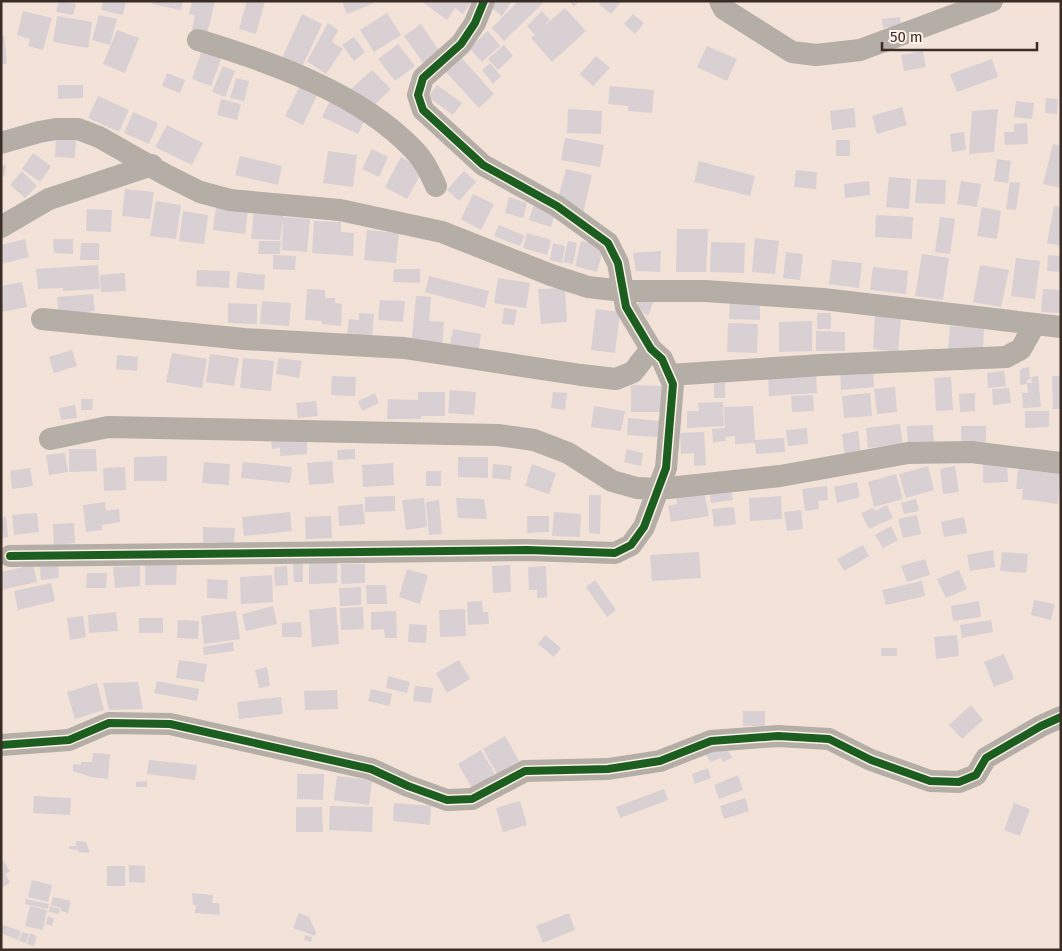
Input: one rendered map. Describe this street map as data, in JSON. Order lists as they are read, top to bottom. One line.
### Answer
{"scale_bar":"50 m"}
